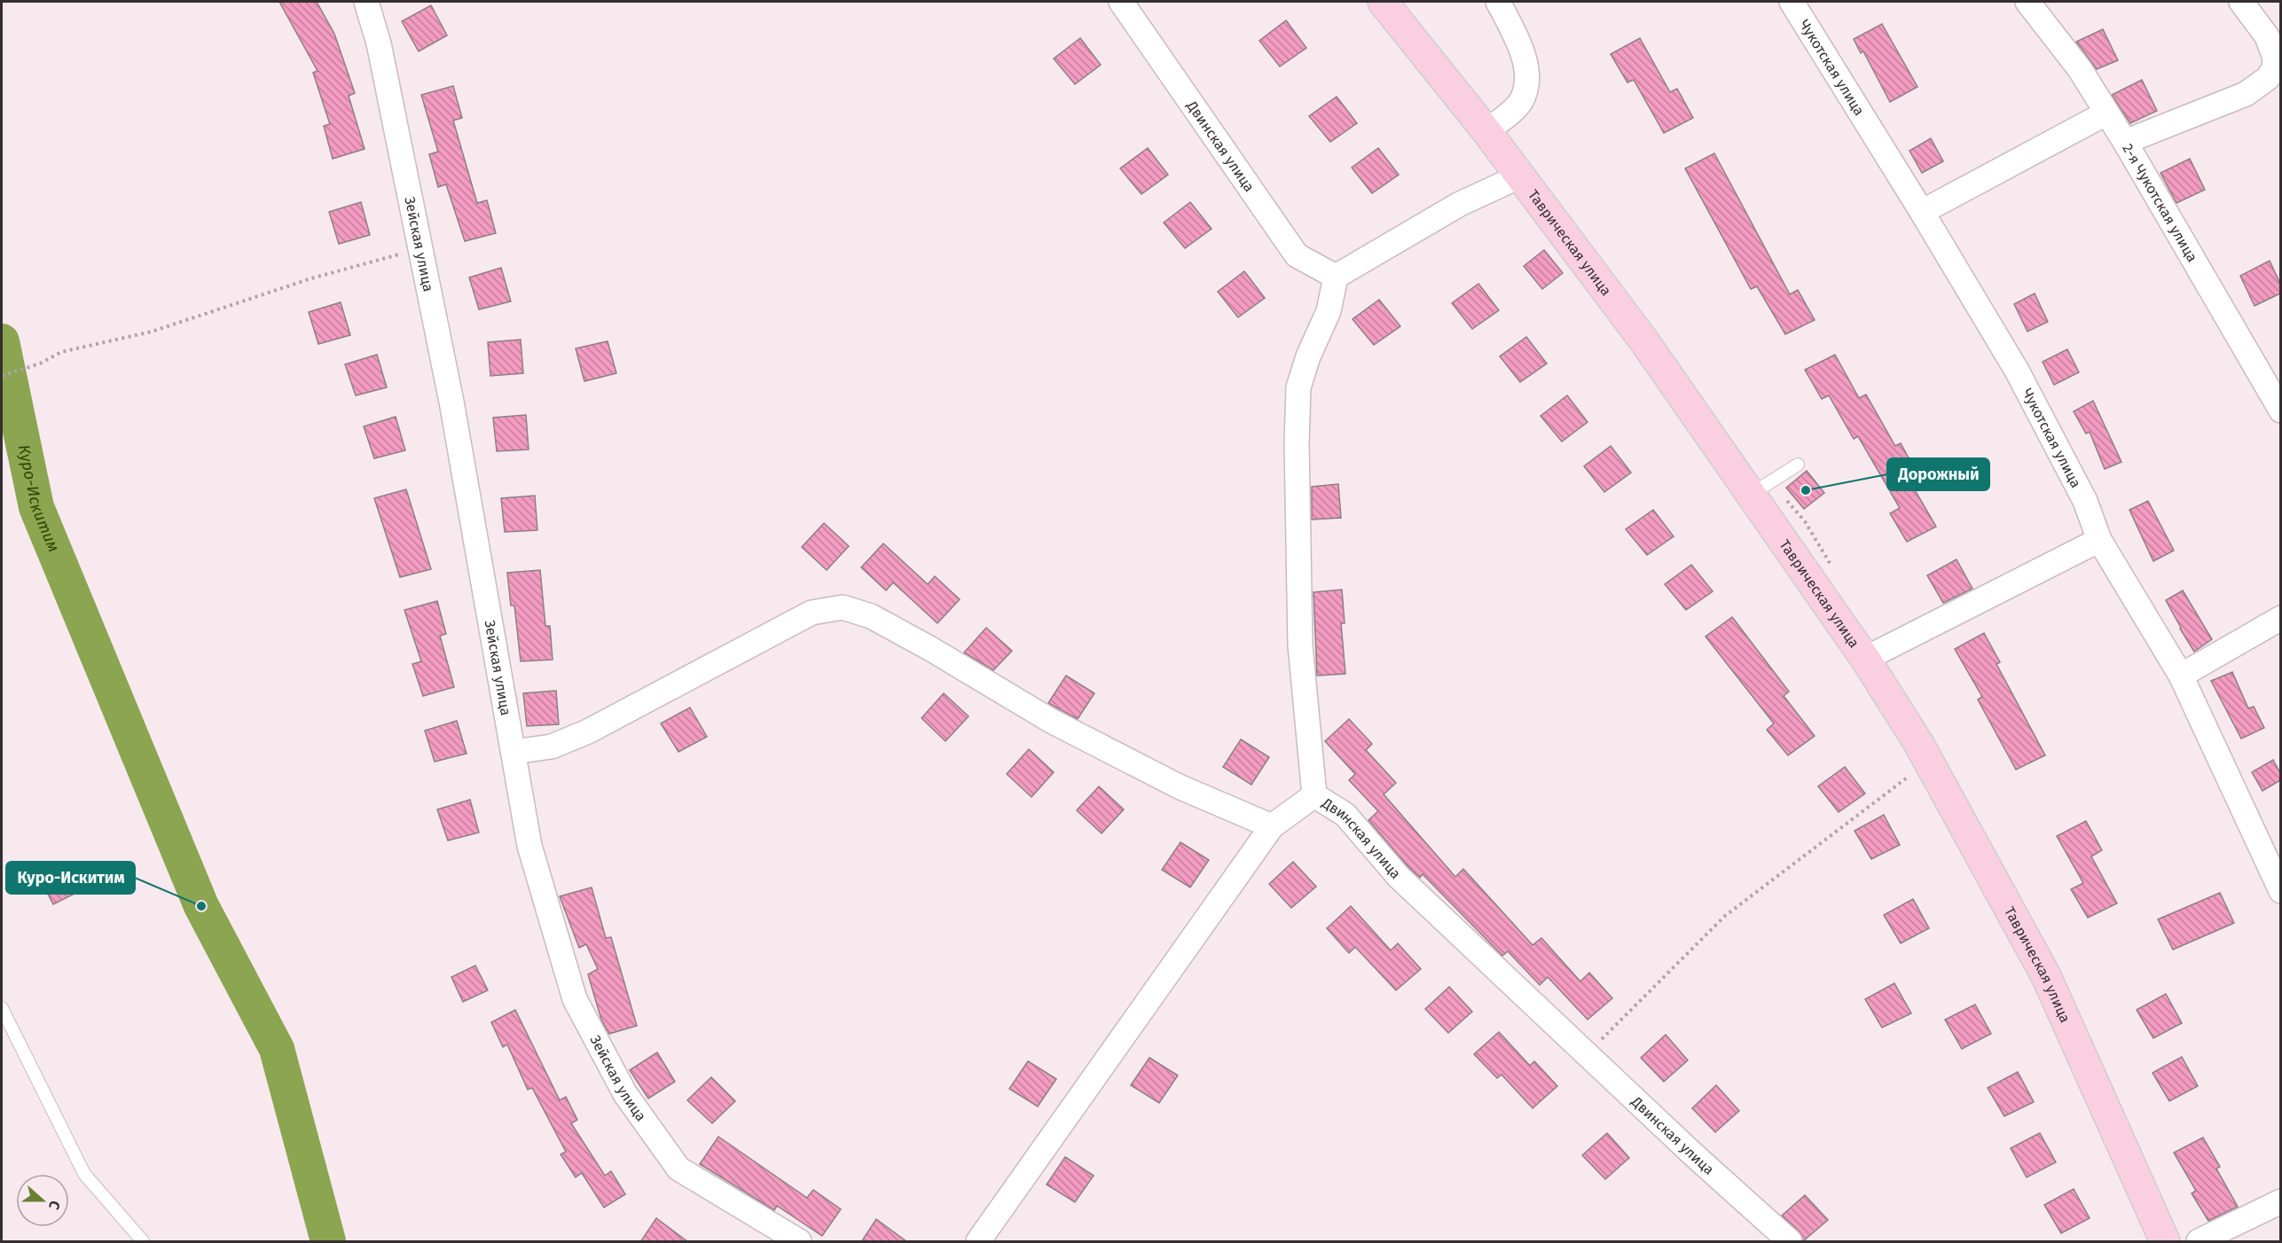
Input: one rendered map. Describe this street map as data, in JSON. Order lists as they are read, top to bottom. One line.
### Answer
{"streets":{"main road":["Таврическая улица"],"street":["Чукотская улица","Двинская улица","2-я Чукотская улица","Зейская улица"]},"water":["Куро-Искитим"],"places":["Дорожный","Куро-Искитим"],"north":"right"}
